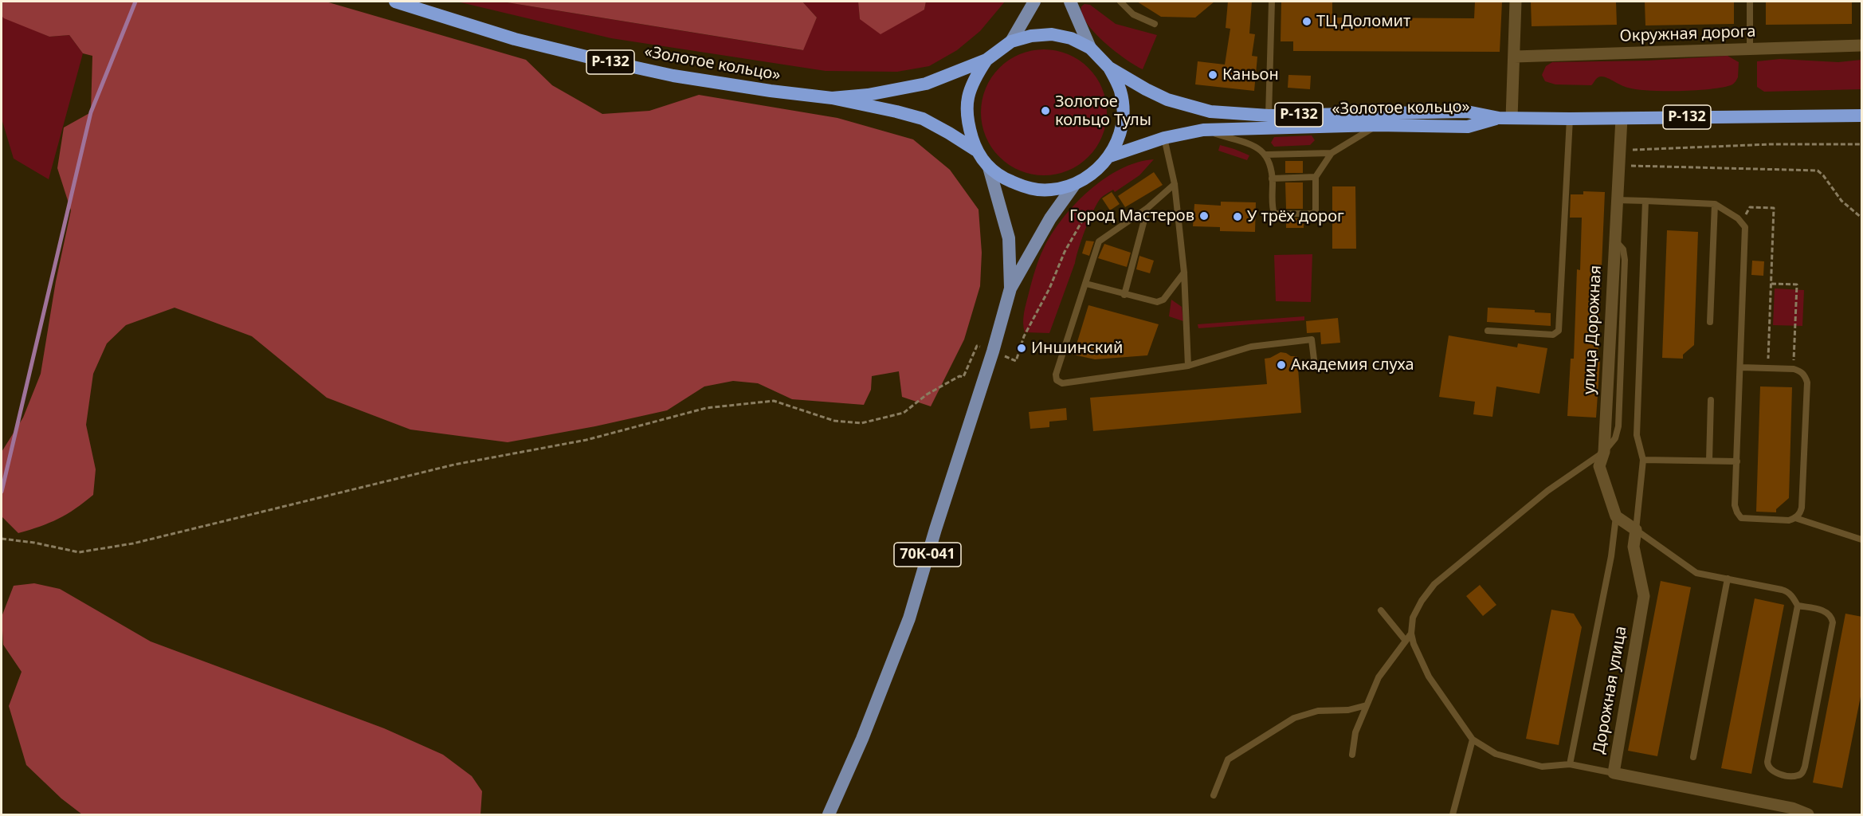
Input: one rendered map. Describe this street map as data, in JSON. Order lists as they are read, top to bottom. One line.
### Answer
{"streets":{"highway":["Р-132","«Золотое кольцо»"],"main road":["70К-041"],"street":["Окружная дорога","улица Дорожная","Дорожная улица"]},"crossings":[["«Золотое кольцо»","улица Дорожная"],["«Золотое кольцо»","70К-041"]],"places":["ТЦ Доломит","Каньон","Золотое кольцо Тулы","Город Мастеров","У трёх дорог","Иншинский","Академия слуха"]}
